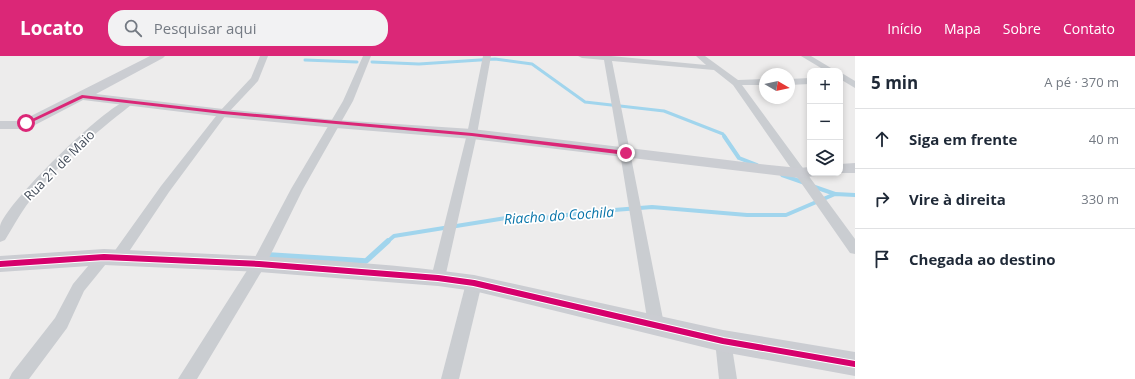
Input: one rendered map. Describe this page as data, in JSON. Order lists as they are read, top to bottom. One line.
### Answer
{"streets":{"street":["Rua 21 de Maio"]},"water":["Riacho do Cochila"],"north":"right","page":{"header":"Locato","search":"Pesquisar aqui","nav":["Início","Mapa","Sobre","Contato"],"heading":["5 min","A pé · 370 m"],"map_buttons":["+","−"],"list":[["Siga em frente","40 m"],["Vire à direita","330 m"],"Chegada ao destino"]}}
